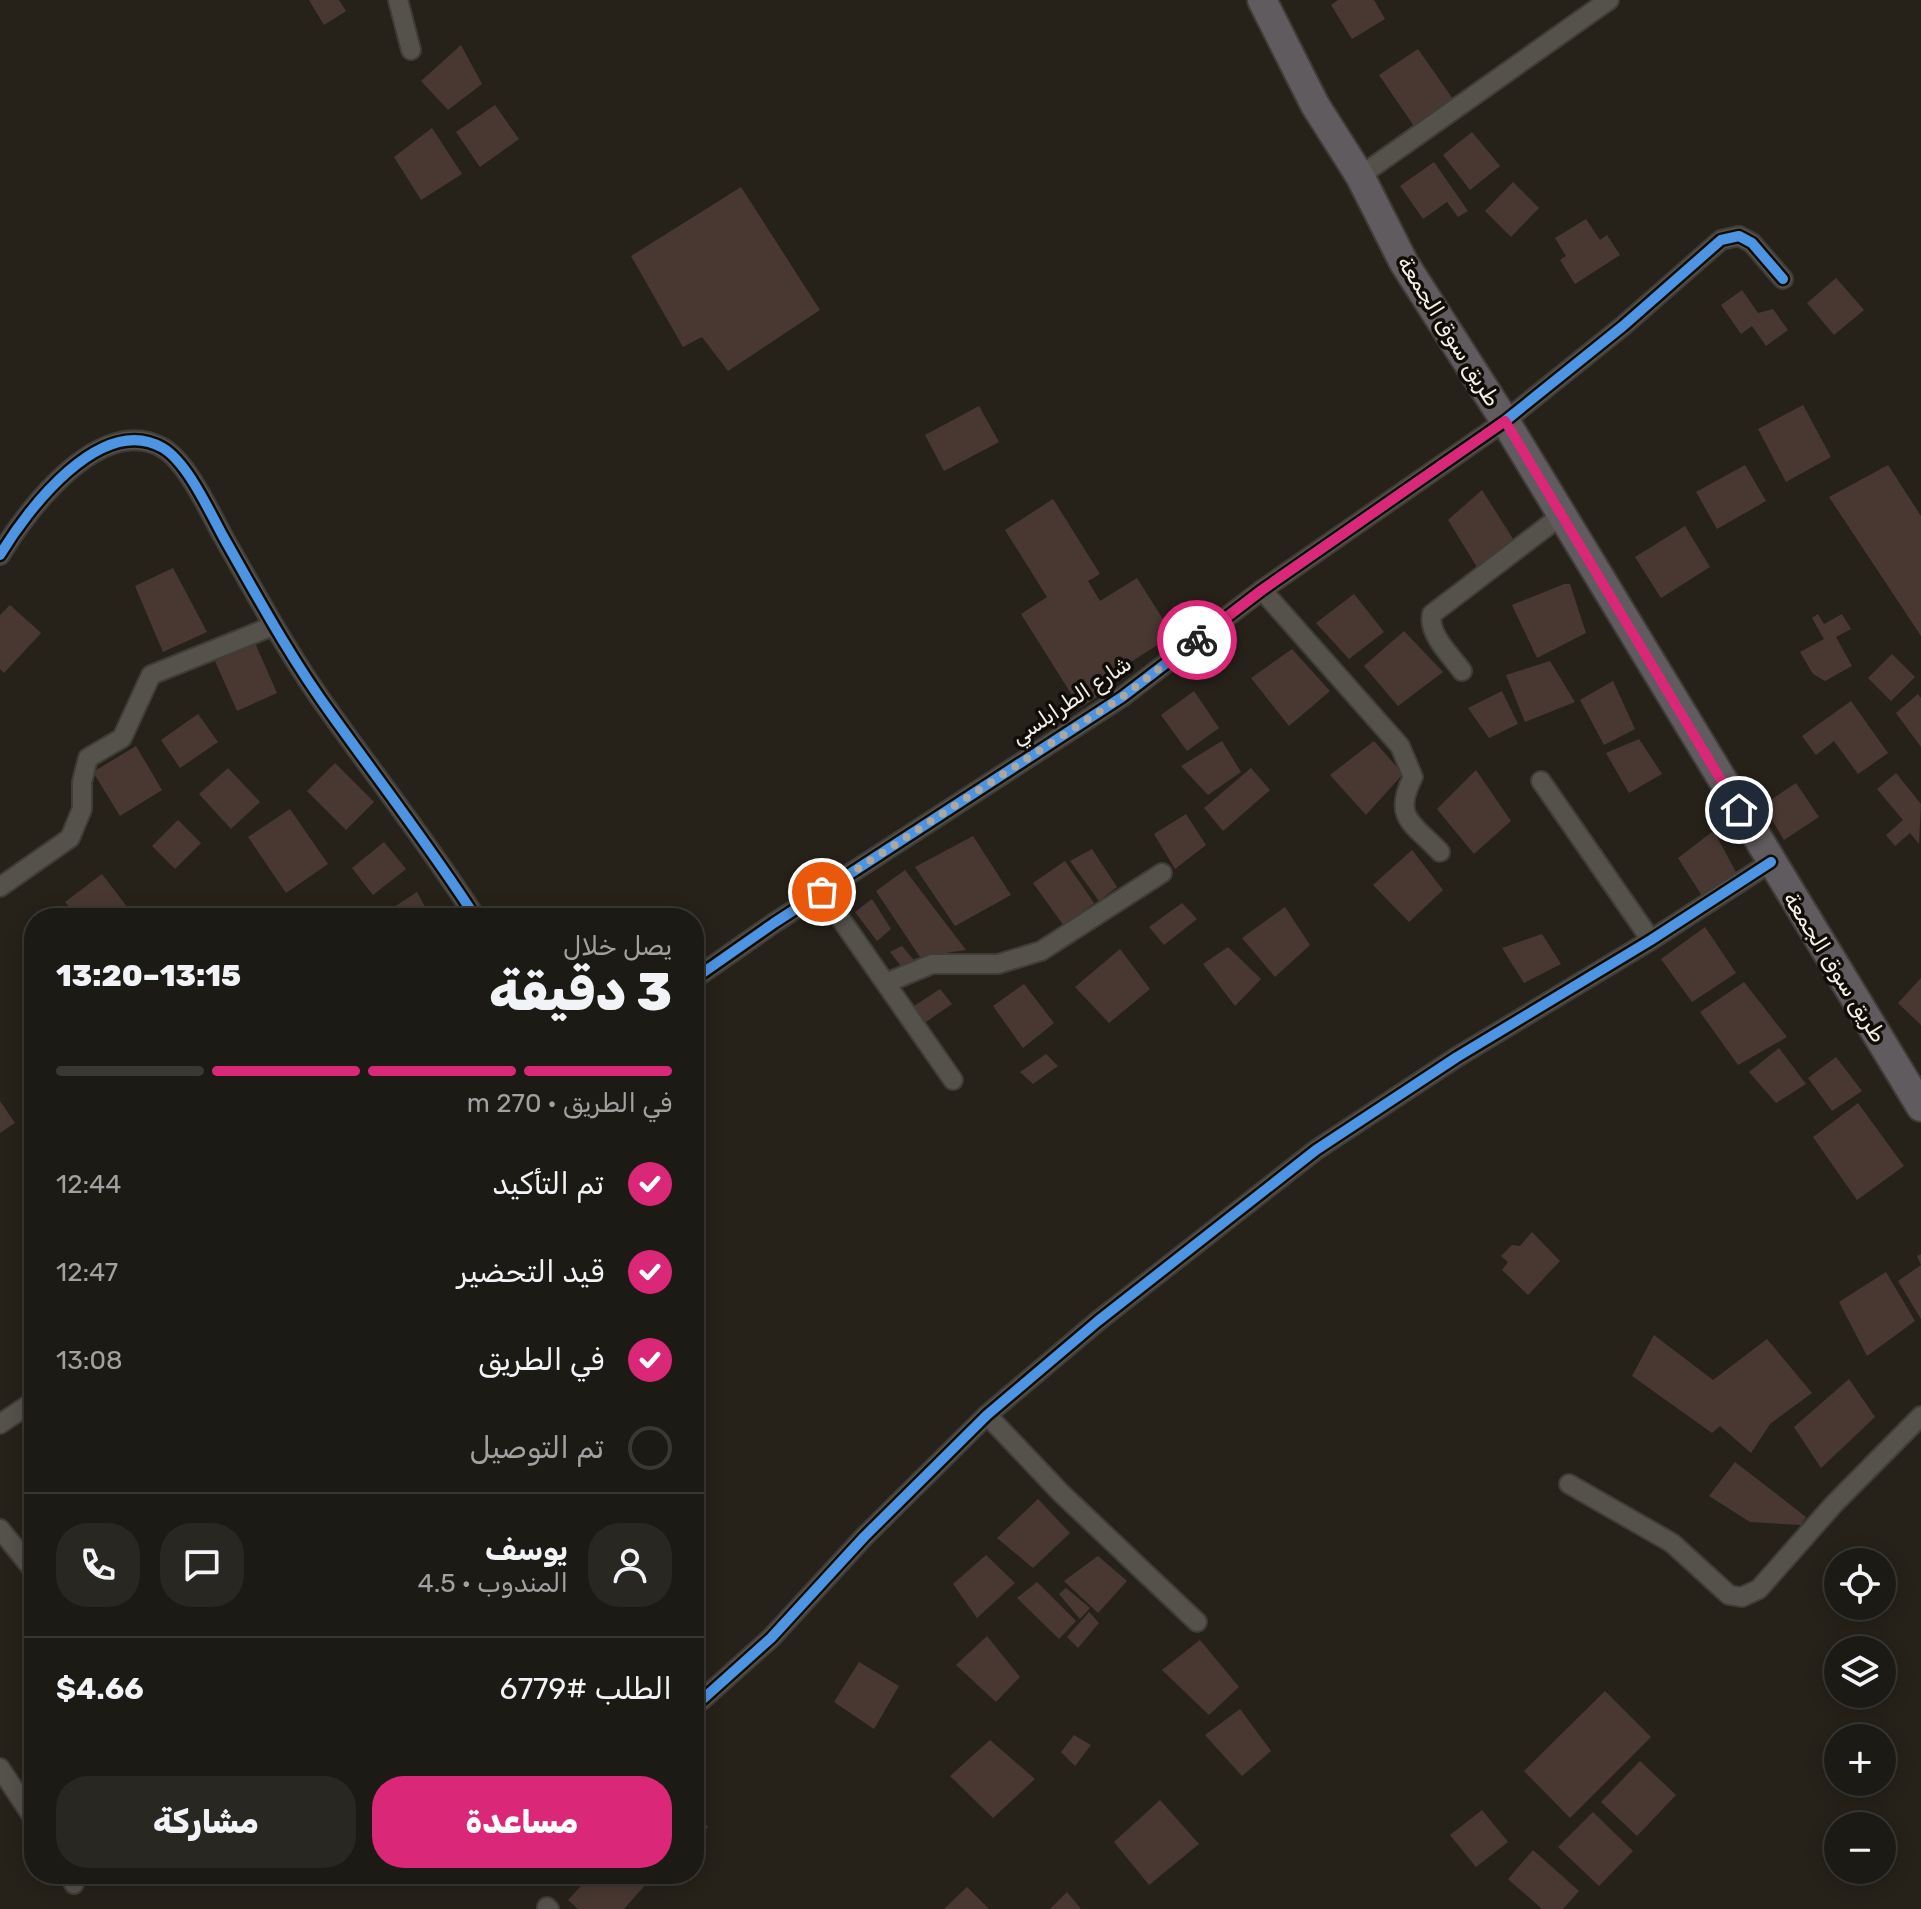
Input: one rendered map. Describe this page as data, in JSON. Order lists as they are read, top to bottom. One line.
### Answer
{"streets":{"main road":["طريق سوق الجمعة"],"street":["شارع الطرابلسي"]},"crossings":[["طريق سوق الجمعة","شارع الطرابلسي"]],"page":{"heading":["3 دقيقة","يصل خلال","13:15–13:20"],"panel":["يوسف","المندوب · 4.5","الطلب #6779","$4.66"],"bar":"في الطريق · 270 m","list":[["تم التأكيد","12:44"],["قيد التحضير","12:47"],["في الطريق","13:08"],"تم التوصيل"],"map_buttons":["+","−"],"buttons":["مساعدة","مشاركة"]}}
